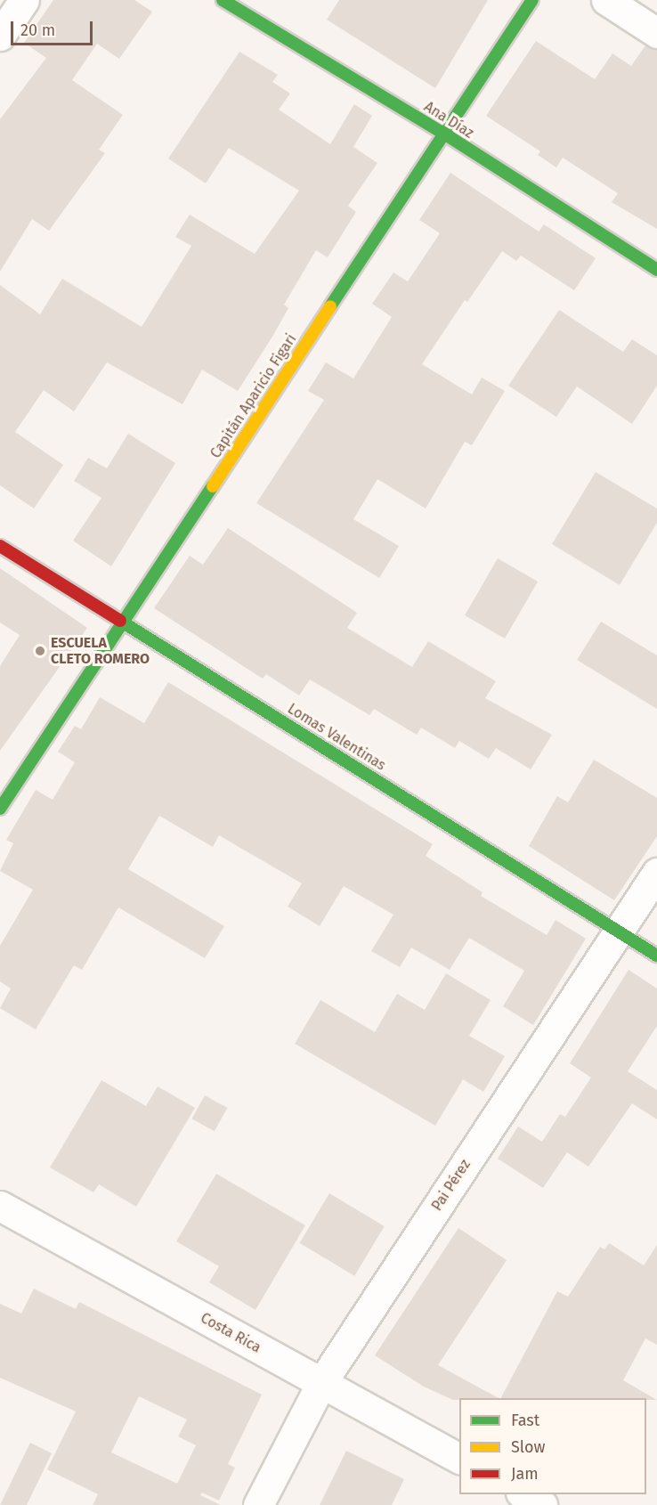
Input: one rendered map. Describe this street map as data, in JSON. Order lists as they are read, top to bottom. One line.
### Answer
{"streets":{"street":["Ana Díaz","Capitán Aparicio Figari","Lomas Valentinas","Pai Pérez","Costa Rica"]},"crossings":[["Ana Díaz","Capitán Aparicio Figari"],["Capitán Aparicio Figari","Lomas Valentinas"],["Lomas Valentinas","Pai Pérez"],["Pai Pérez","Costa Rica"]],"places":["ESCUELA CLETO ROMERO"],"legend":["Fast","Slow","Jam"],"scale_bar":"20 m"}
